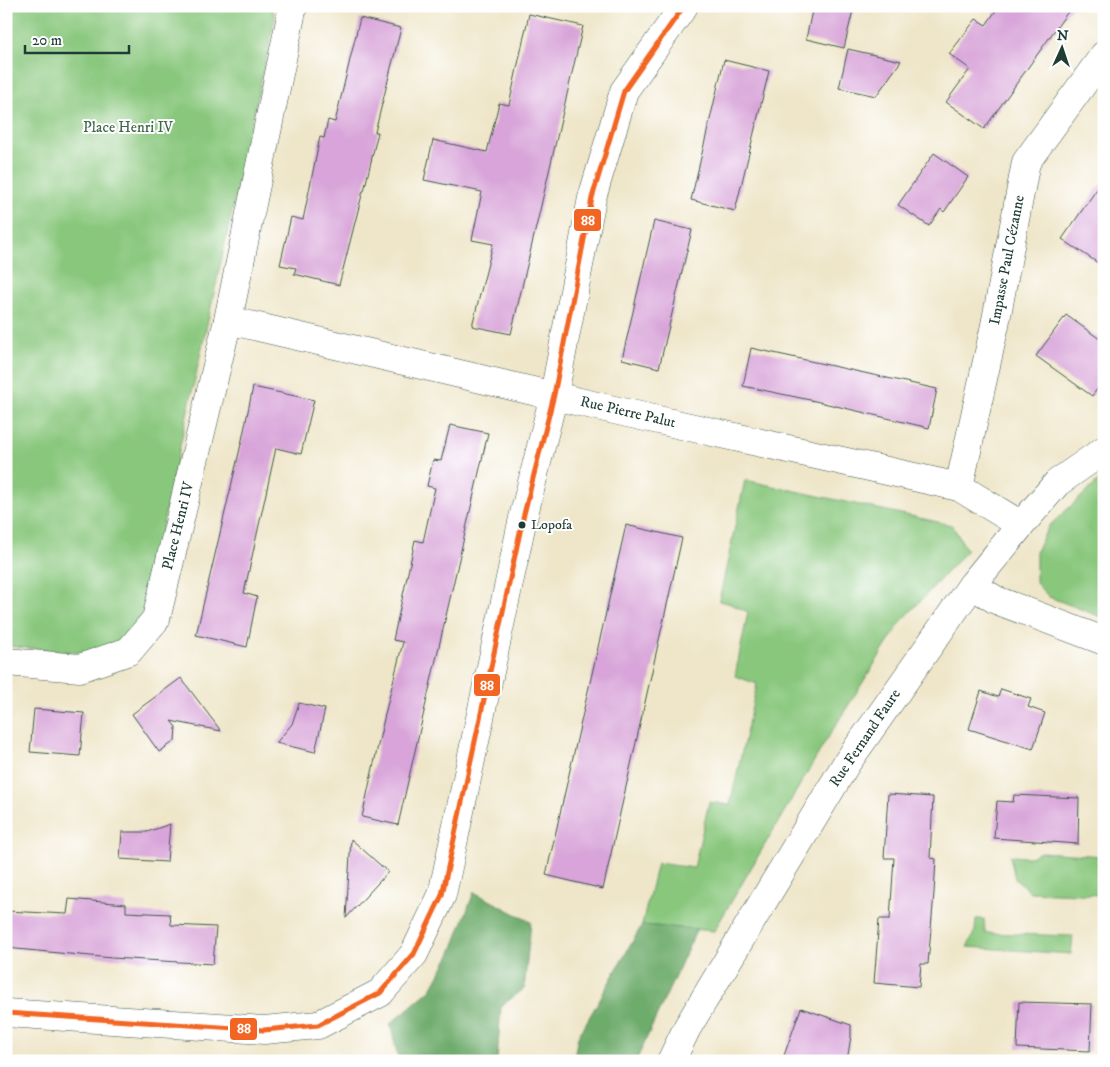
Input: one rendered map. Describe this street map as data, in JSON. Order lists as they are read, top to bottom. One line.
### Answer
{"streets":{"street":["Impasse Paul Cézanne","Rue Pierre Palut","Place Henri IV","Rue Fernand Faure"]},"crossings":[["Impasse Paul Cézanne","Rue Pierre Palut"],["Rue Pierre Palut","Place Henri IV"],["Rue Pierre Palut","Rue Fernand Faure"]],"parks":["Place Henri IV"],"places":["Lopofa"],"lines":["transit line 88"],"scale_bar":"20 m","north":"top"}
